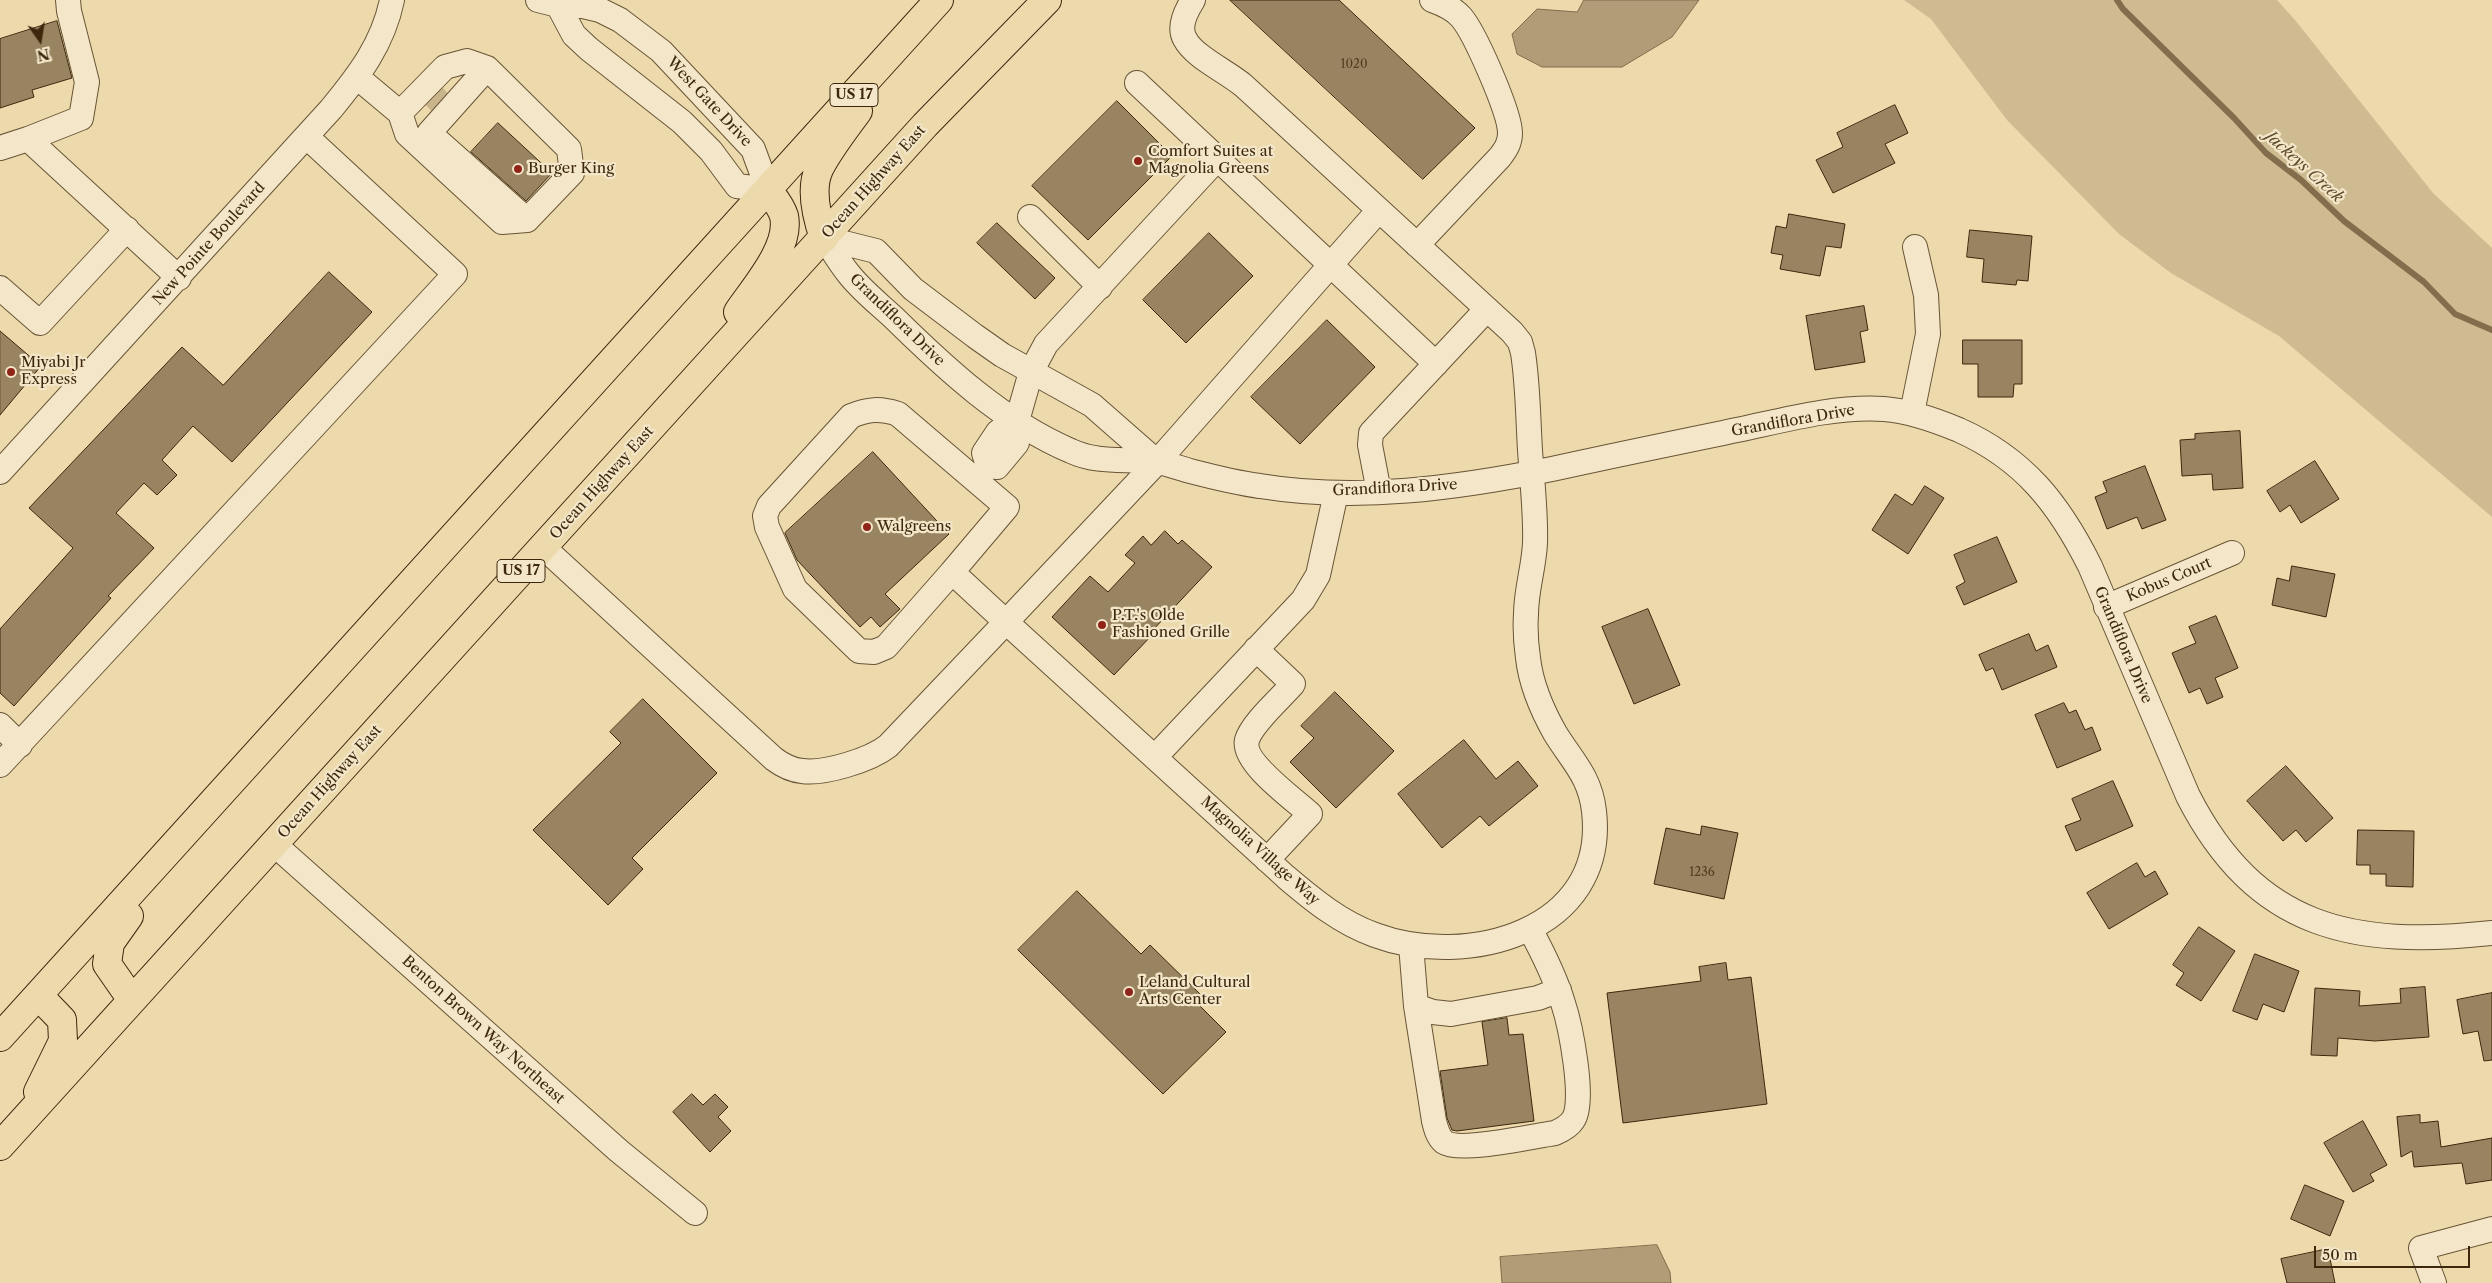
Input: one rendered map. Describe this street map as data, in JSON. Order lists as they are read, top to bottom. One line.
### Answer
{"streets":{"highway":["US 17","Ocean Highway East"],"street":["West Gate Drive","New Pointe Boulevard","Grandiflora Drive","Kobus Court","Magnolia Village Way","Benton Brown Way Northeast"]},"crossings":[["US 17","West Gate Drive"],["Ocean Highway East","Grandiflora Drive"],["Ocean Highway East","Benton Brown Way Northeast"],["Grandiflora Drive","Kobus Court"],["Grandiflora Drive","Magnolia Village Way"]],"water":["Jackeys Creek"],"places":["Comfort Suites at Magnolia Greens","Burger King","Miyabi Jr Express","Walgreens","P.T.'s Olde Fashioned Grille","Leland Cultural Arts Center"],"house_numbers":["1020","1236"],"scale_bar":"50 m","north":"bottom"}
